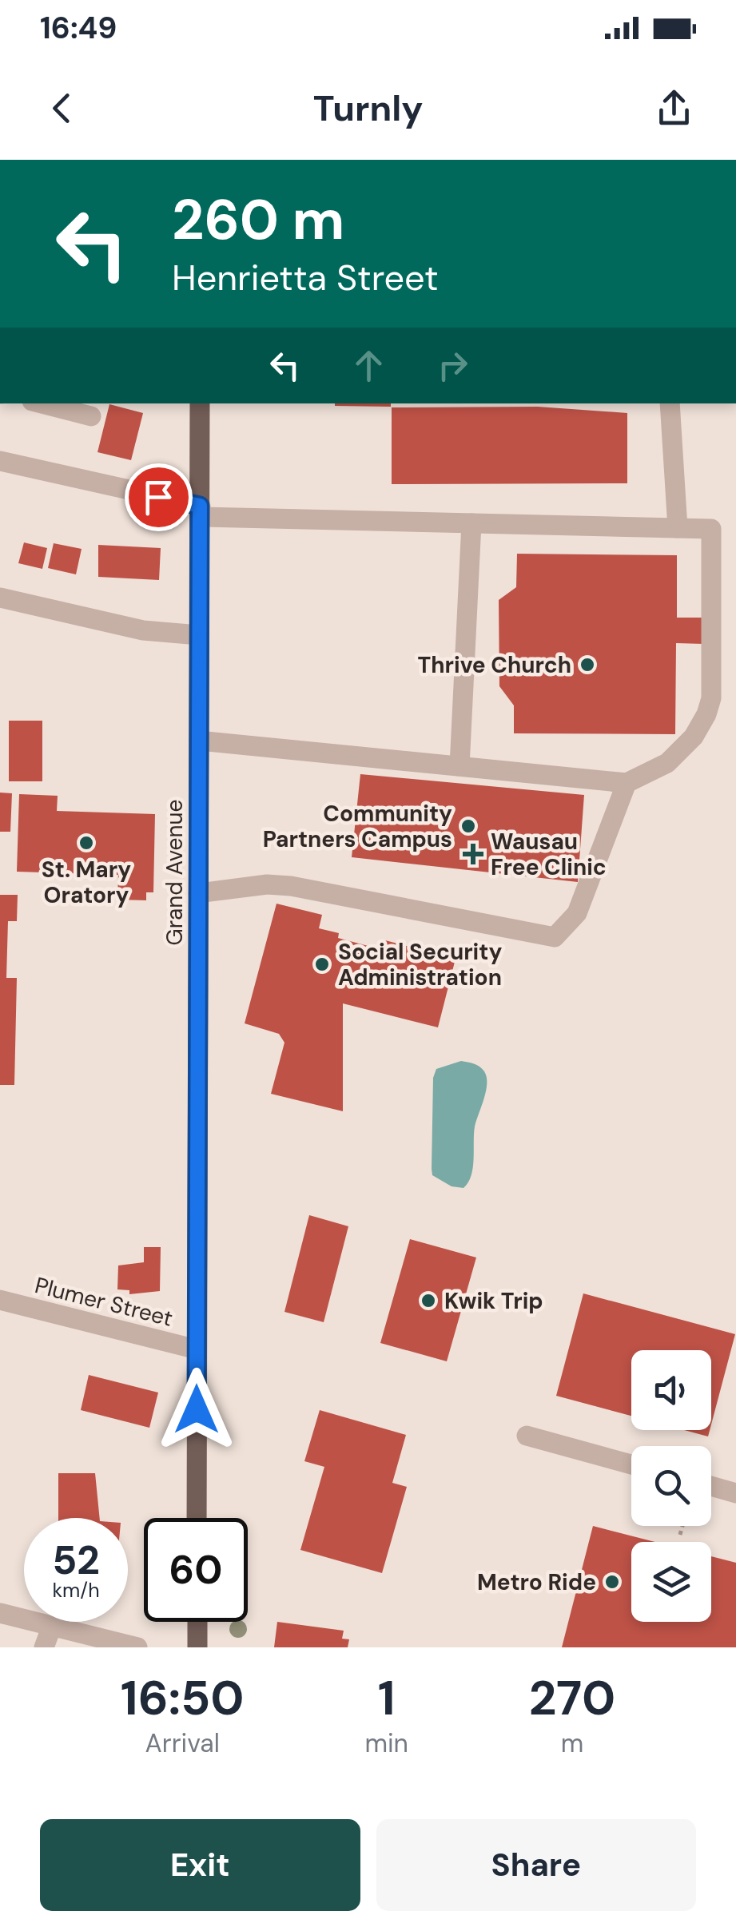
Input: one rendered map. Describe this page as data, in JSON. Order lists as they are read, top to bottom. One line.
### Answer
{"streets":{"main road":["Grand Avenue"],"street":["Plumer Street"]},"crossings":[["Grand Avenue","Plumer Street"]],"places":{"other":["Thrive Church","Community Partners Campus","St. Mary Oratory","Social Security Administration","Kwik Trip","Metro Ride"],"health":["Wausau Free Clinic"]},"page":{"status":"16:49","header":"Turnly","turn":["260 m","Henrietta Street"],"speed":"52 km/h","limit":"60","eta":["16:50","Arrival","1","min","270","m"],"buttons":["Exit","Share"]}}
